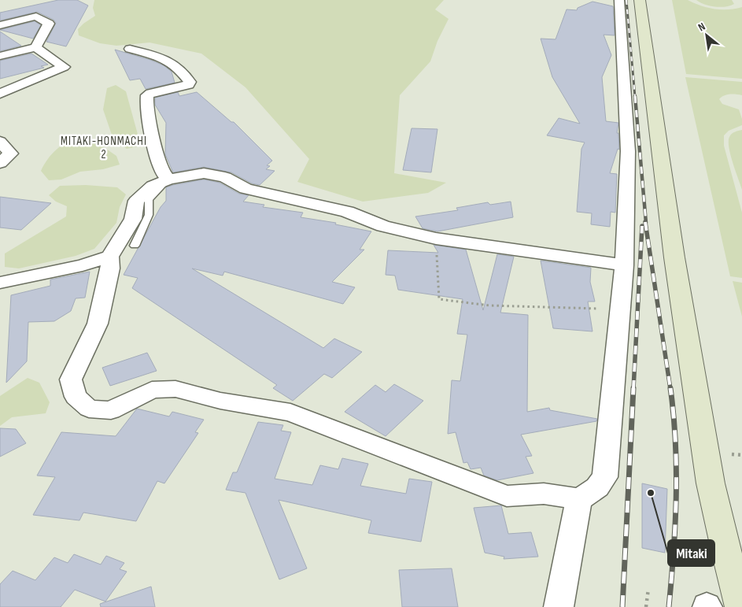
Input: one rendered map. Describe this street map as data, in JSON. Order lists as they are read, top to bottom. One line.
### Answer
{"districts":["MITAKI-HONMACHI 2"],"places":["Mitaki"],"north":"top left"}
